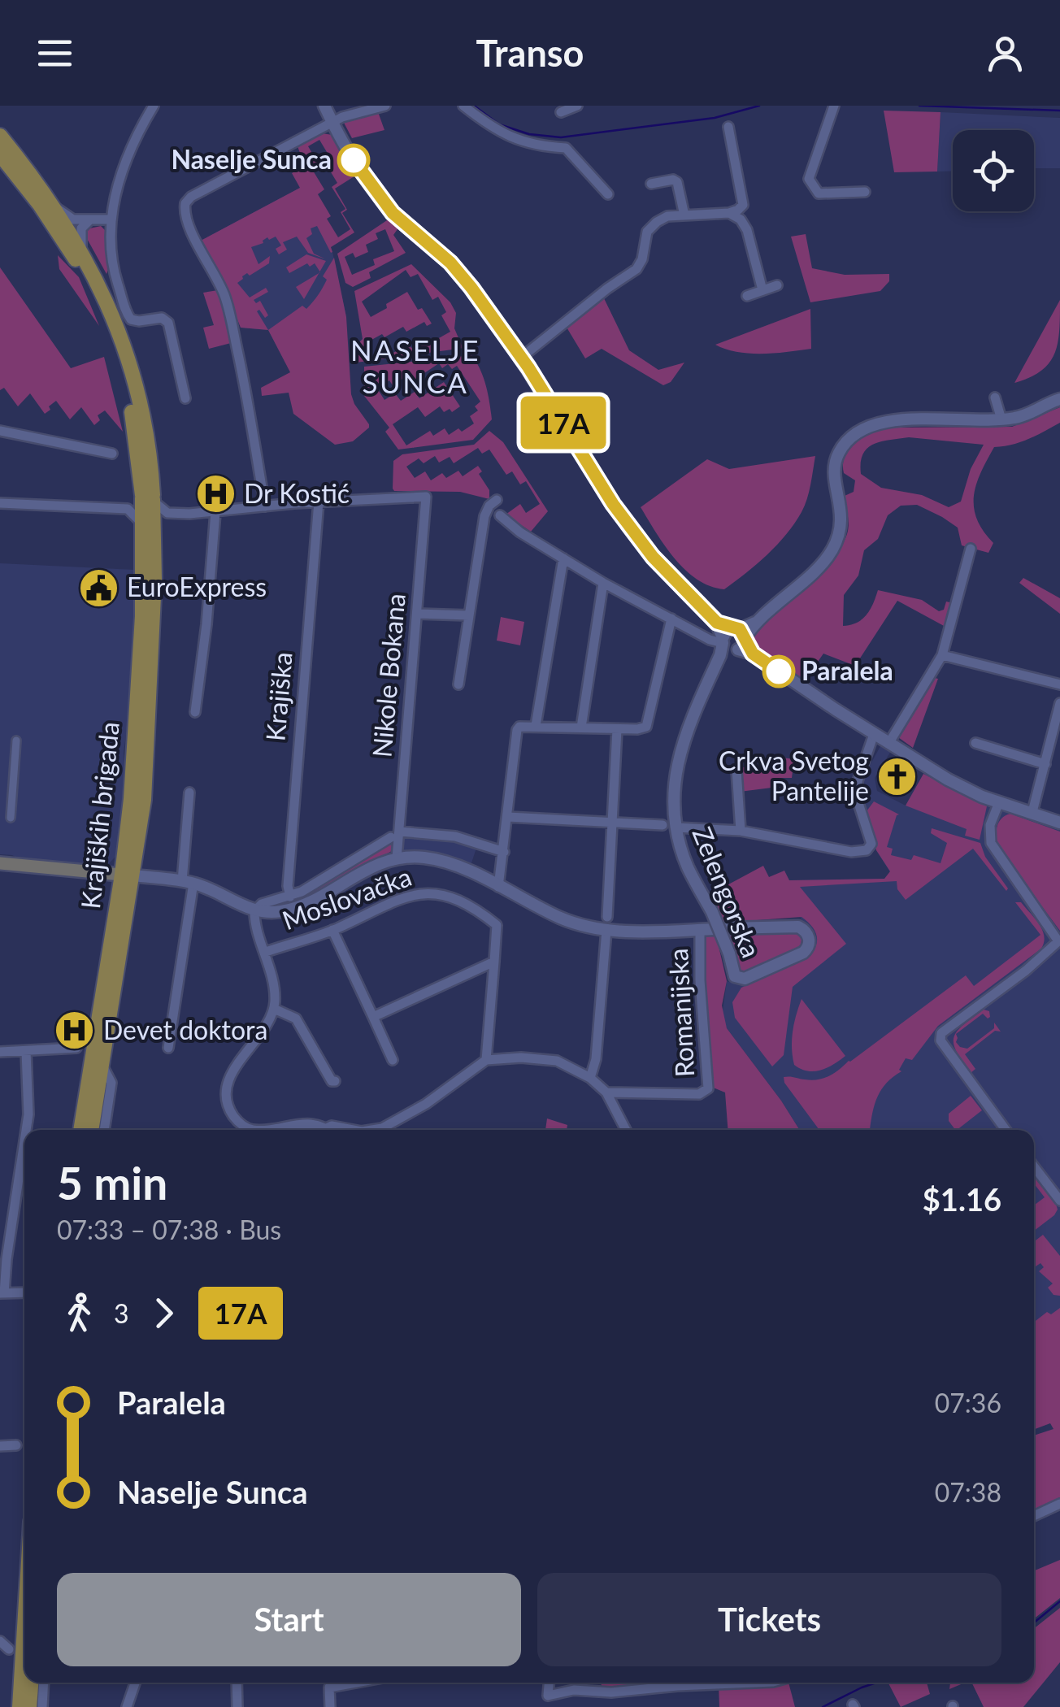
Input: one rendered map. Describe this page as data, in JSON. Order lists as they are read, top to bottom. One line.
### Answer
{"streets":{"main road":["Krajiških brigada"],"street":["Nikole Bokana","Krajiška","Zelengorska","Moslovačka","Romanijska"]},"crossings":[["Nikole Bokana","Krajiška"],["Nikole Bokana","Zelengorska"],["Zelengorska","Romanijska"]],"districts":["NASELJE SUNCA"],"places":{"other":["Naselje Sunca","Paralela"],"hospital":["Dr Kostić","Devet doktora"],"public building":["EuroExpress"],"church":["Crkva Svetog Pantelije"]},"lines":["bus line 17A"],"page":{"header":"Transo","on_map":"17A","heading":["5 min","07:33 – 07:38 · Bus","$1.16"],"legs":["3","17A"],"list":[{"name":"Paralela","value":"07:36"},{"name":"Naselje Sunca","value":"07:38"}],"buttons":["Start","Tickets"]}}
